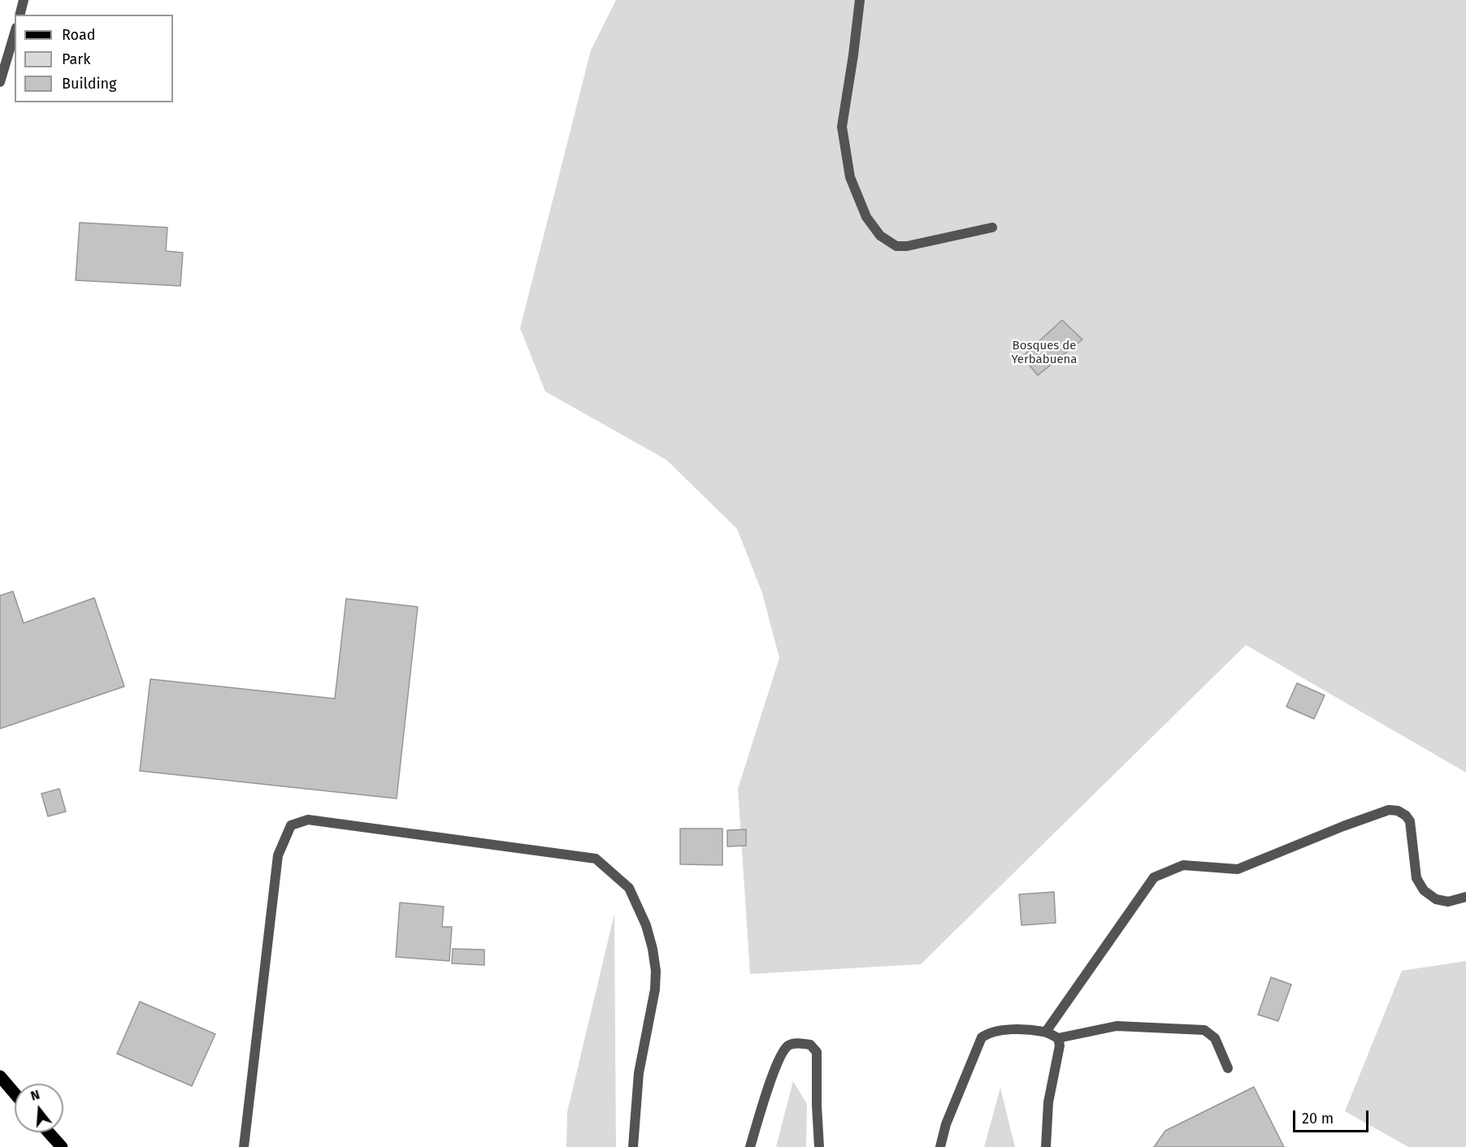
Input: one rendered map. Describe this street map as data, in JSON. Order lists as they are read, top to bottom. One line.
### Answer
{"parks":["Bosques de Yerbabuena"],"legend":["Road","Park","Building"],"scale_bar":"20 m","north":"top"}
